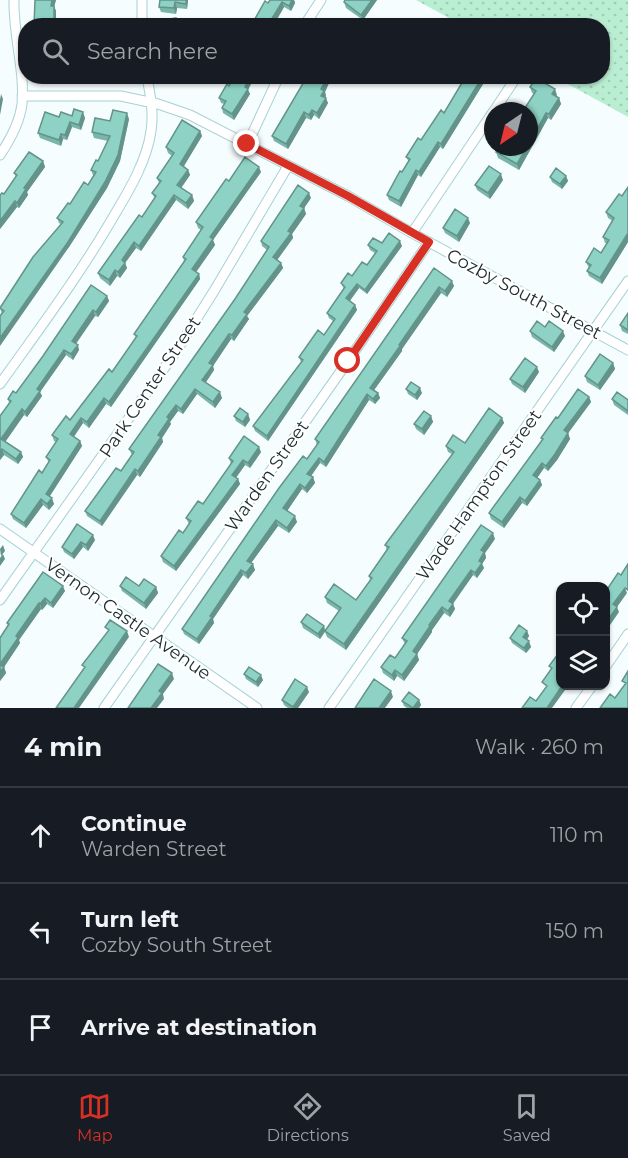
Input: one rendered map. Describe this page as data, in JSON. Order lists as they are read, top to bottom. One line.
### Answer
{"streets":{"street":["Cozby South Street","Park Center Street","Warden Street","Wade Hampton Street","Vernon Castle Avenue"]},"crossings":[["Cozby South Street","Park Center Street"],["Cozby South Street","Warden Street"],["Cozby South Street","Wade Hampton Street"],["Park Center Street","Vernon Castle Avenue"],["Warden Street","Vernon Castle Avenue"]],"north":"bottom left","page":{"search":"Search here","heading":["4 min","Walk · 260 m"],"list":[["Continue","Warden Street","110 m"],["Turn left","Cozby South Street","150 m"],"Arrive at destination"],"nav":["Map","Directions","Saved"]}}
